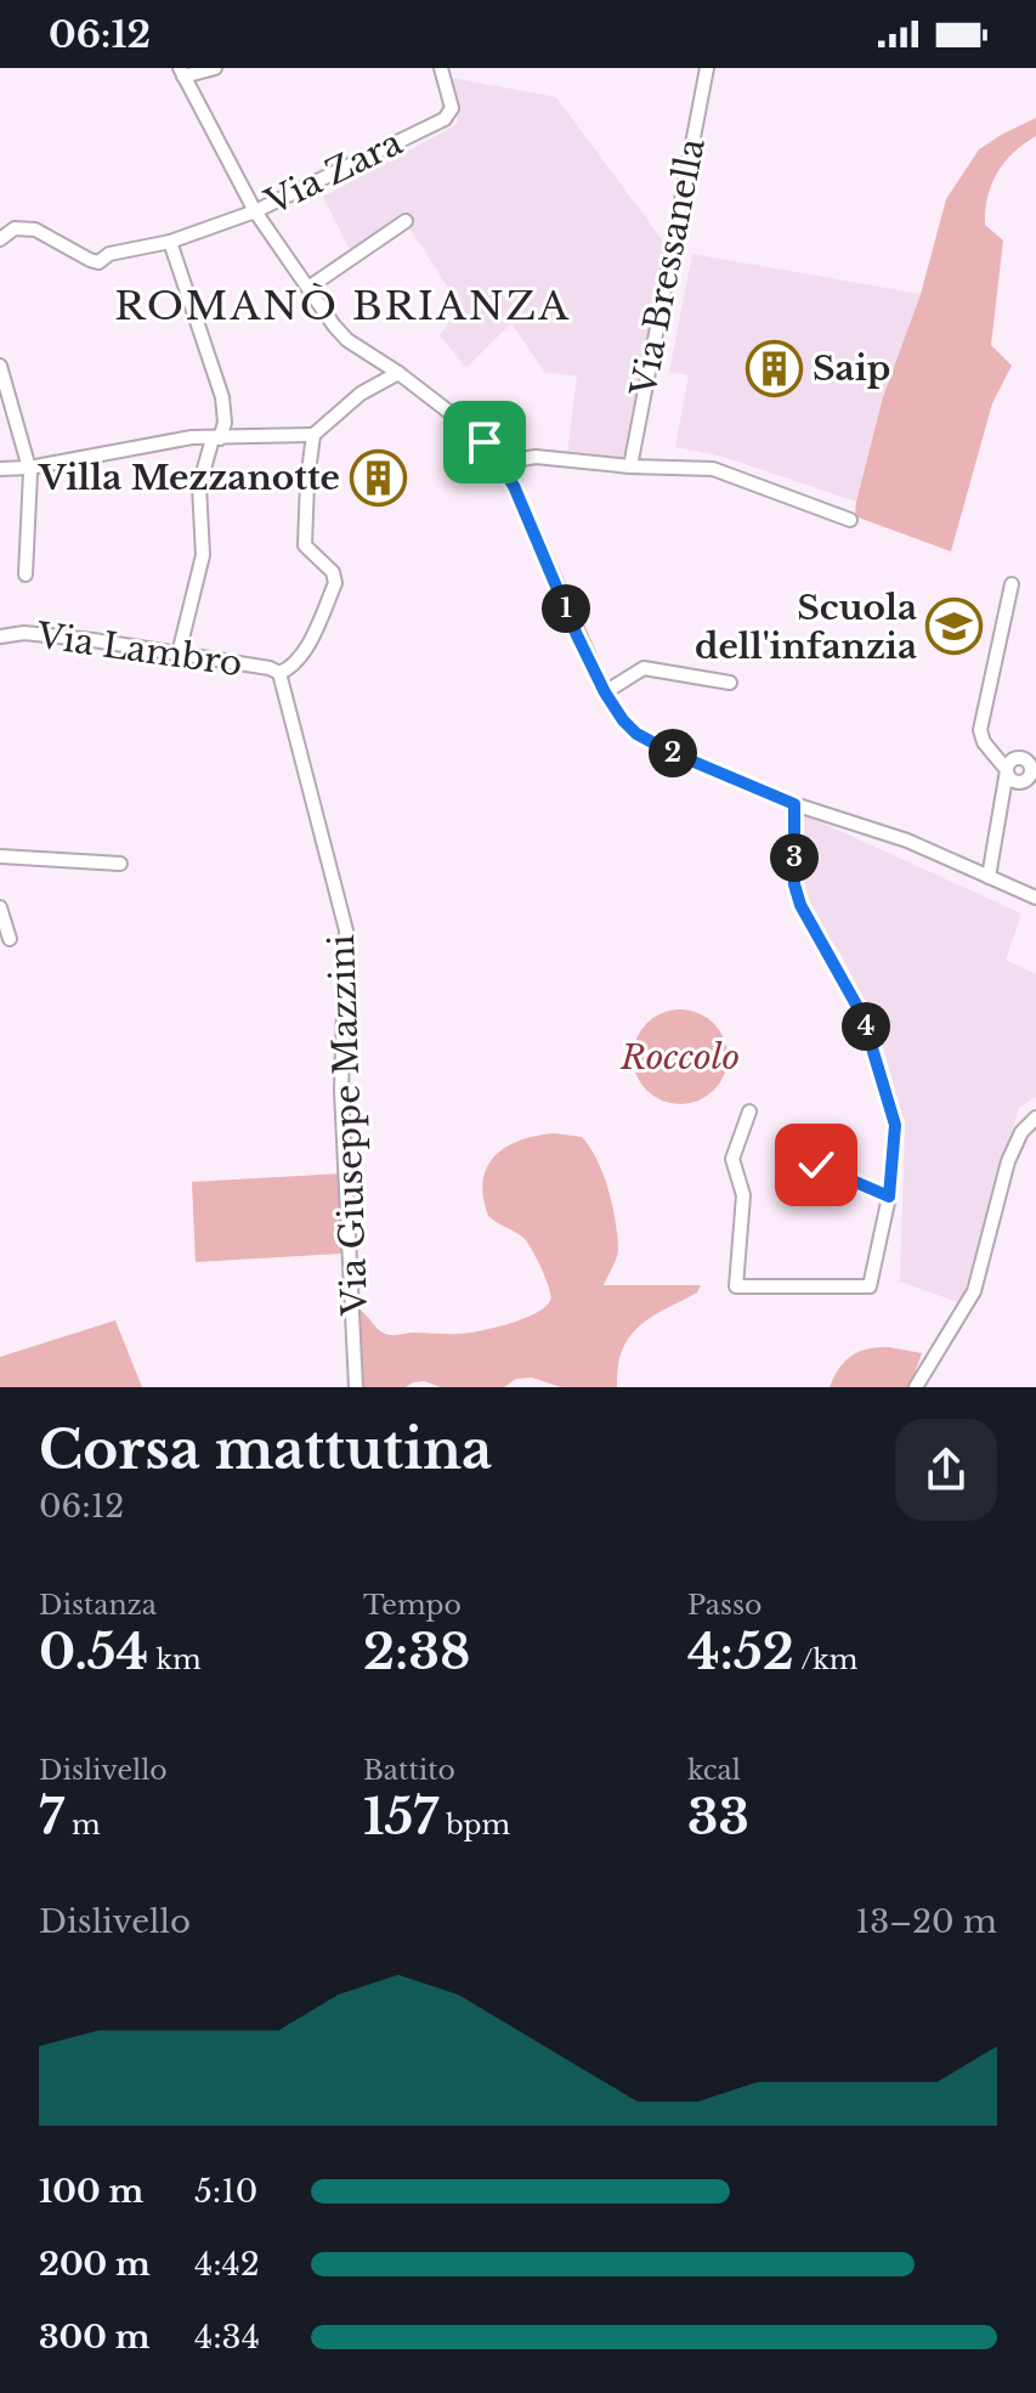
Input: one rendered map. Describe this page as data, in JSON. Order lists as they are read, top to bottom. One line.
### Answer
{"streets":{"street":["Via Zara","Via Bressanella","Via Lambro","Via Giuseppe Mazzini"]},"crossings":[["Via Lambro","Via Giuseppe Mazzini"]],"districts":["ROMANÒ BRIANZA"],"parks":["Roccolo"],"places":{"building":["Saip","Villa Mezzanotte"],"school or university":["Scuola dell'infanzia"]},"page":{"status":"06:12","pins":["1","2","3","4"],"heading":["Corsa mattutina","06:12"],"stats":[["Distanza","0.54 km"],["Tempo","2:38"],["Passo","4:52 /km"],["Dislivello","7 m"],["Battito","157 bpm"],["kcal","33"]],"chart":["Dislivello","13–20 m"],"list":[{"name":"100 m","note":"5:10"},{"name":"200 m","note":"4:42"},{"name":"300 m","note":"4:34"}]}}
